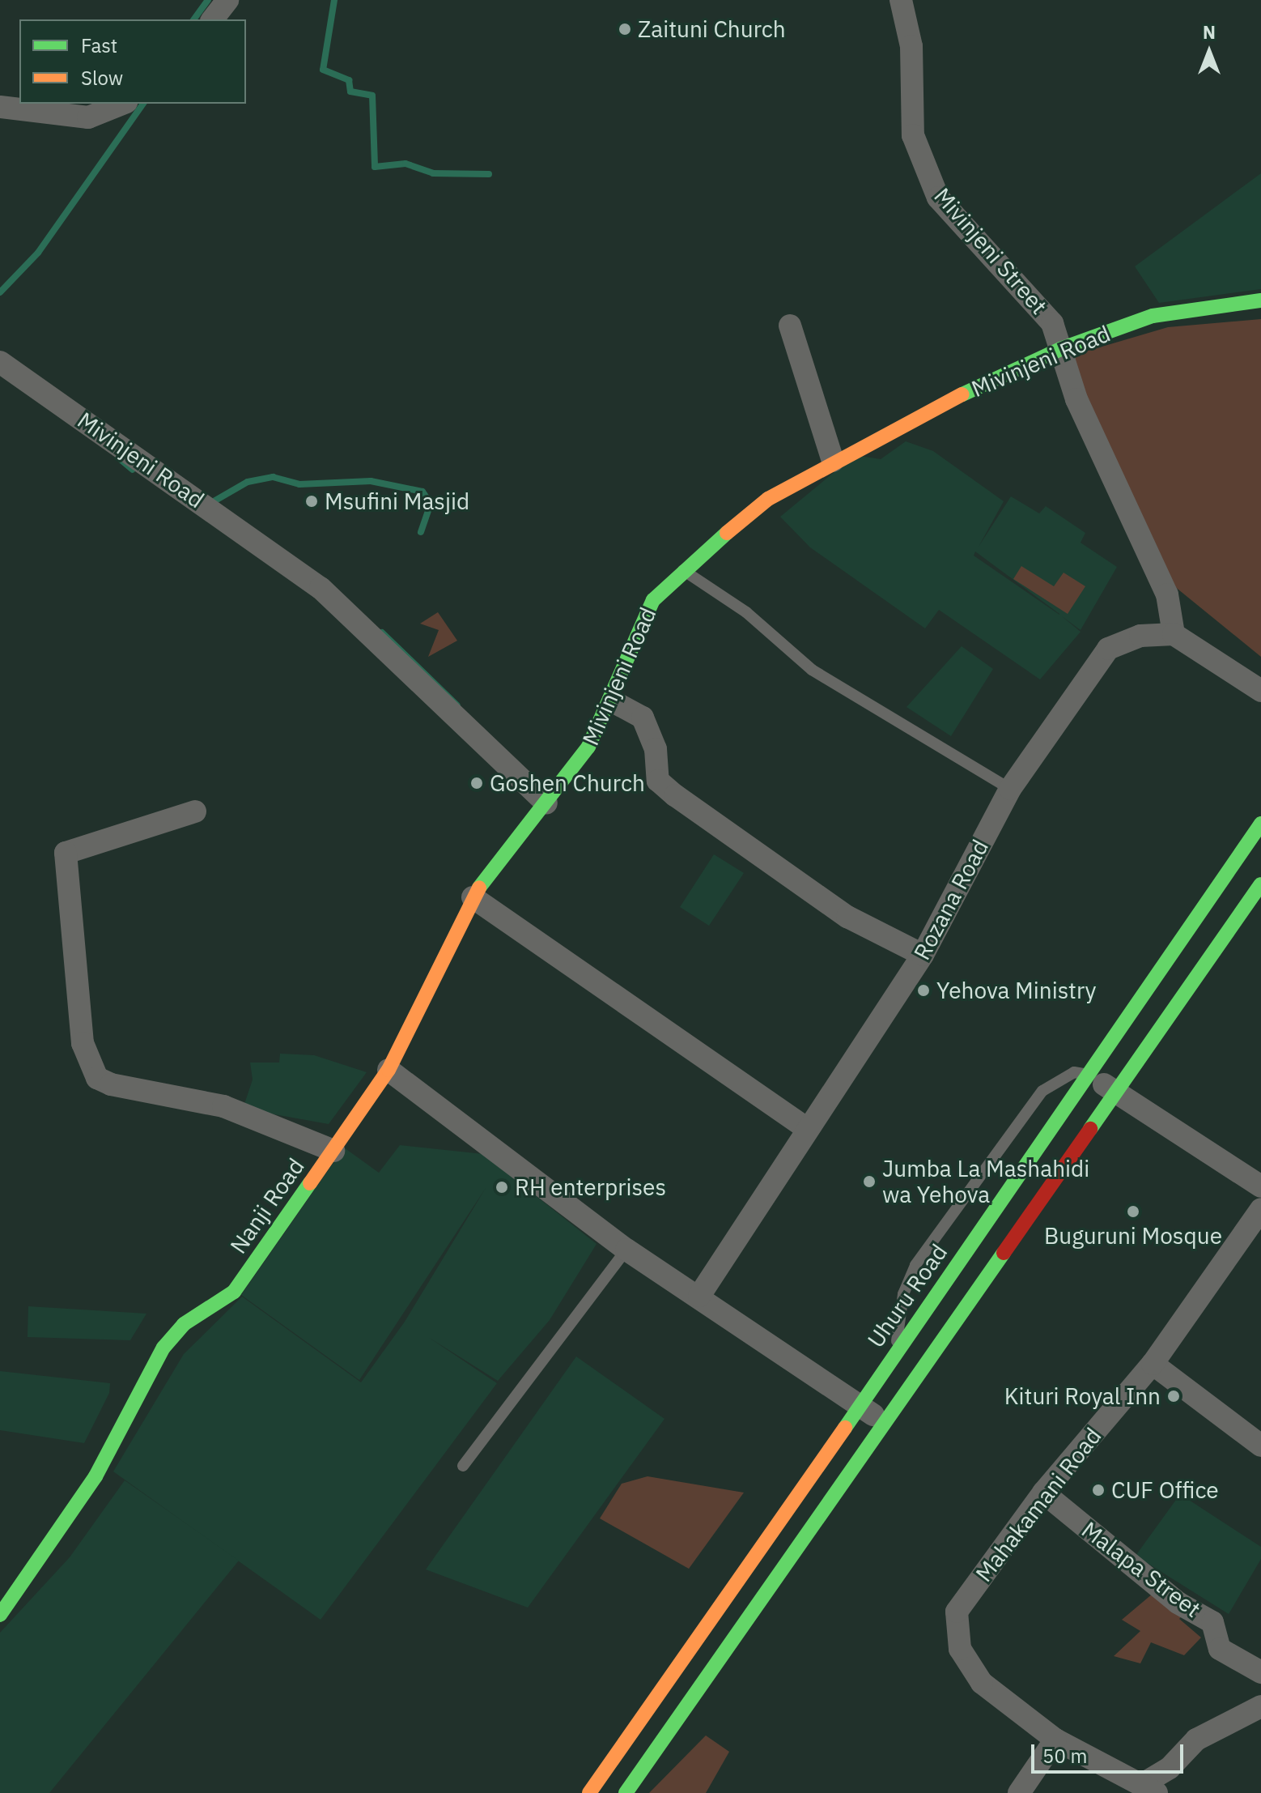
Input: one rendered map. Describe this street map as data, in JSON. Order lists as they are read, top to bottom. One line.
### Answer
{"streets":{"main road":["Mivinjeni Road","Nanji Road","Uhuru Road"],"street":["Mivinjeni Street","Rozana Road","Mahakamani Road","Malapa Street"]},"crossings":[["Mivinjeni Street","Mivinjeni Road"],["Mivinjeni Street","Rozana Road"],["Mivinjeni Road","Nanji Road"],["Mahakamani Road","Malapa Street"]],"places":["Zaituni Church","Msufini Masjid","Goshen Church","Yehova Ministry","Jumba La Mashahidi wa Yehova","RH enterprises","Buguruni Mosque","Kituri Royal Inn","CUF Office"],"legend":["Fast","Slow"],"scale_bar":"50 m","north":"top"}
